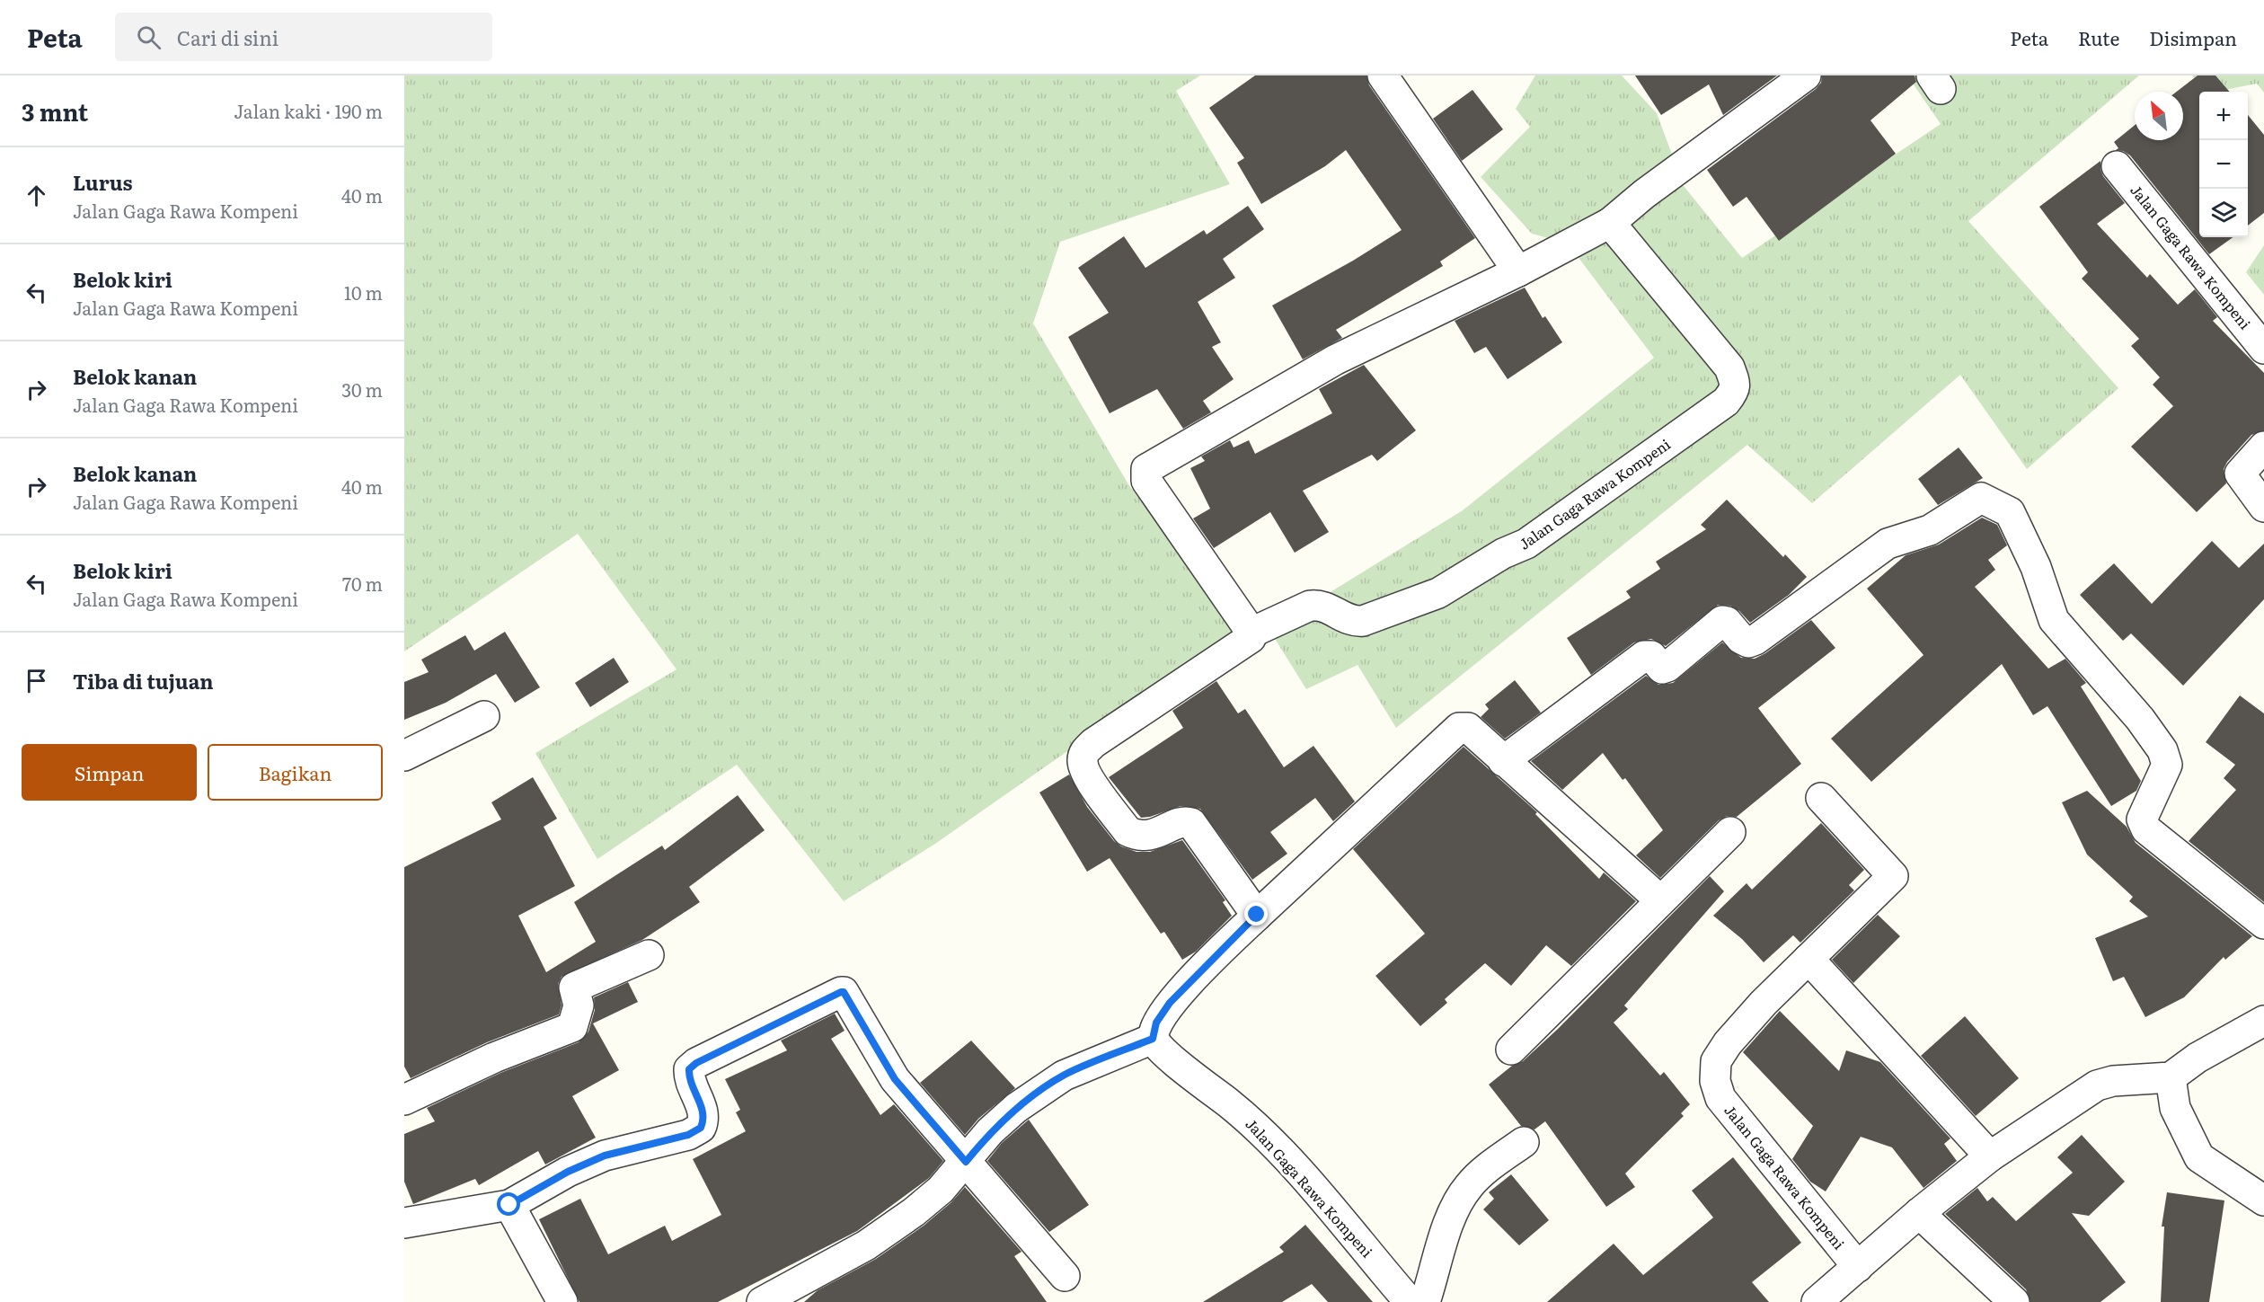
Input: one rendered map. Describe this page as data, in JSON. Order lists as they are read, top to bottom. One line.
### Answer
{"streets":{"street":["Jalan Gaga Rawa Kompeni"]},"north":"top left","page":{"header":"Peta","search":"Cari di sini","nav":["Peta","Rute","Disimpan"],"heading":["3 mnt","Jalan kaki · 190 m"],"map_buttons":["+","−"],"list":[["Lurus","Jalan Gaga Rawa Kompeni","40 m"],["Belok kiri","Jalan Gaga Rawa Kompeni","10 m"],["Belok kanan","Jalan Gaga Rawa Kompeni","30 m"],["Belok kanan","Jalan Gaga Rawa Kompeni","40 m"],["Belok kiri","Jalan Gaga Rawa Kompeni","70 m"],"Tiba di tujuan"],"buttons":["Simpan","Bagikan"]}}
